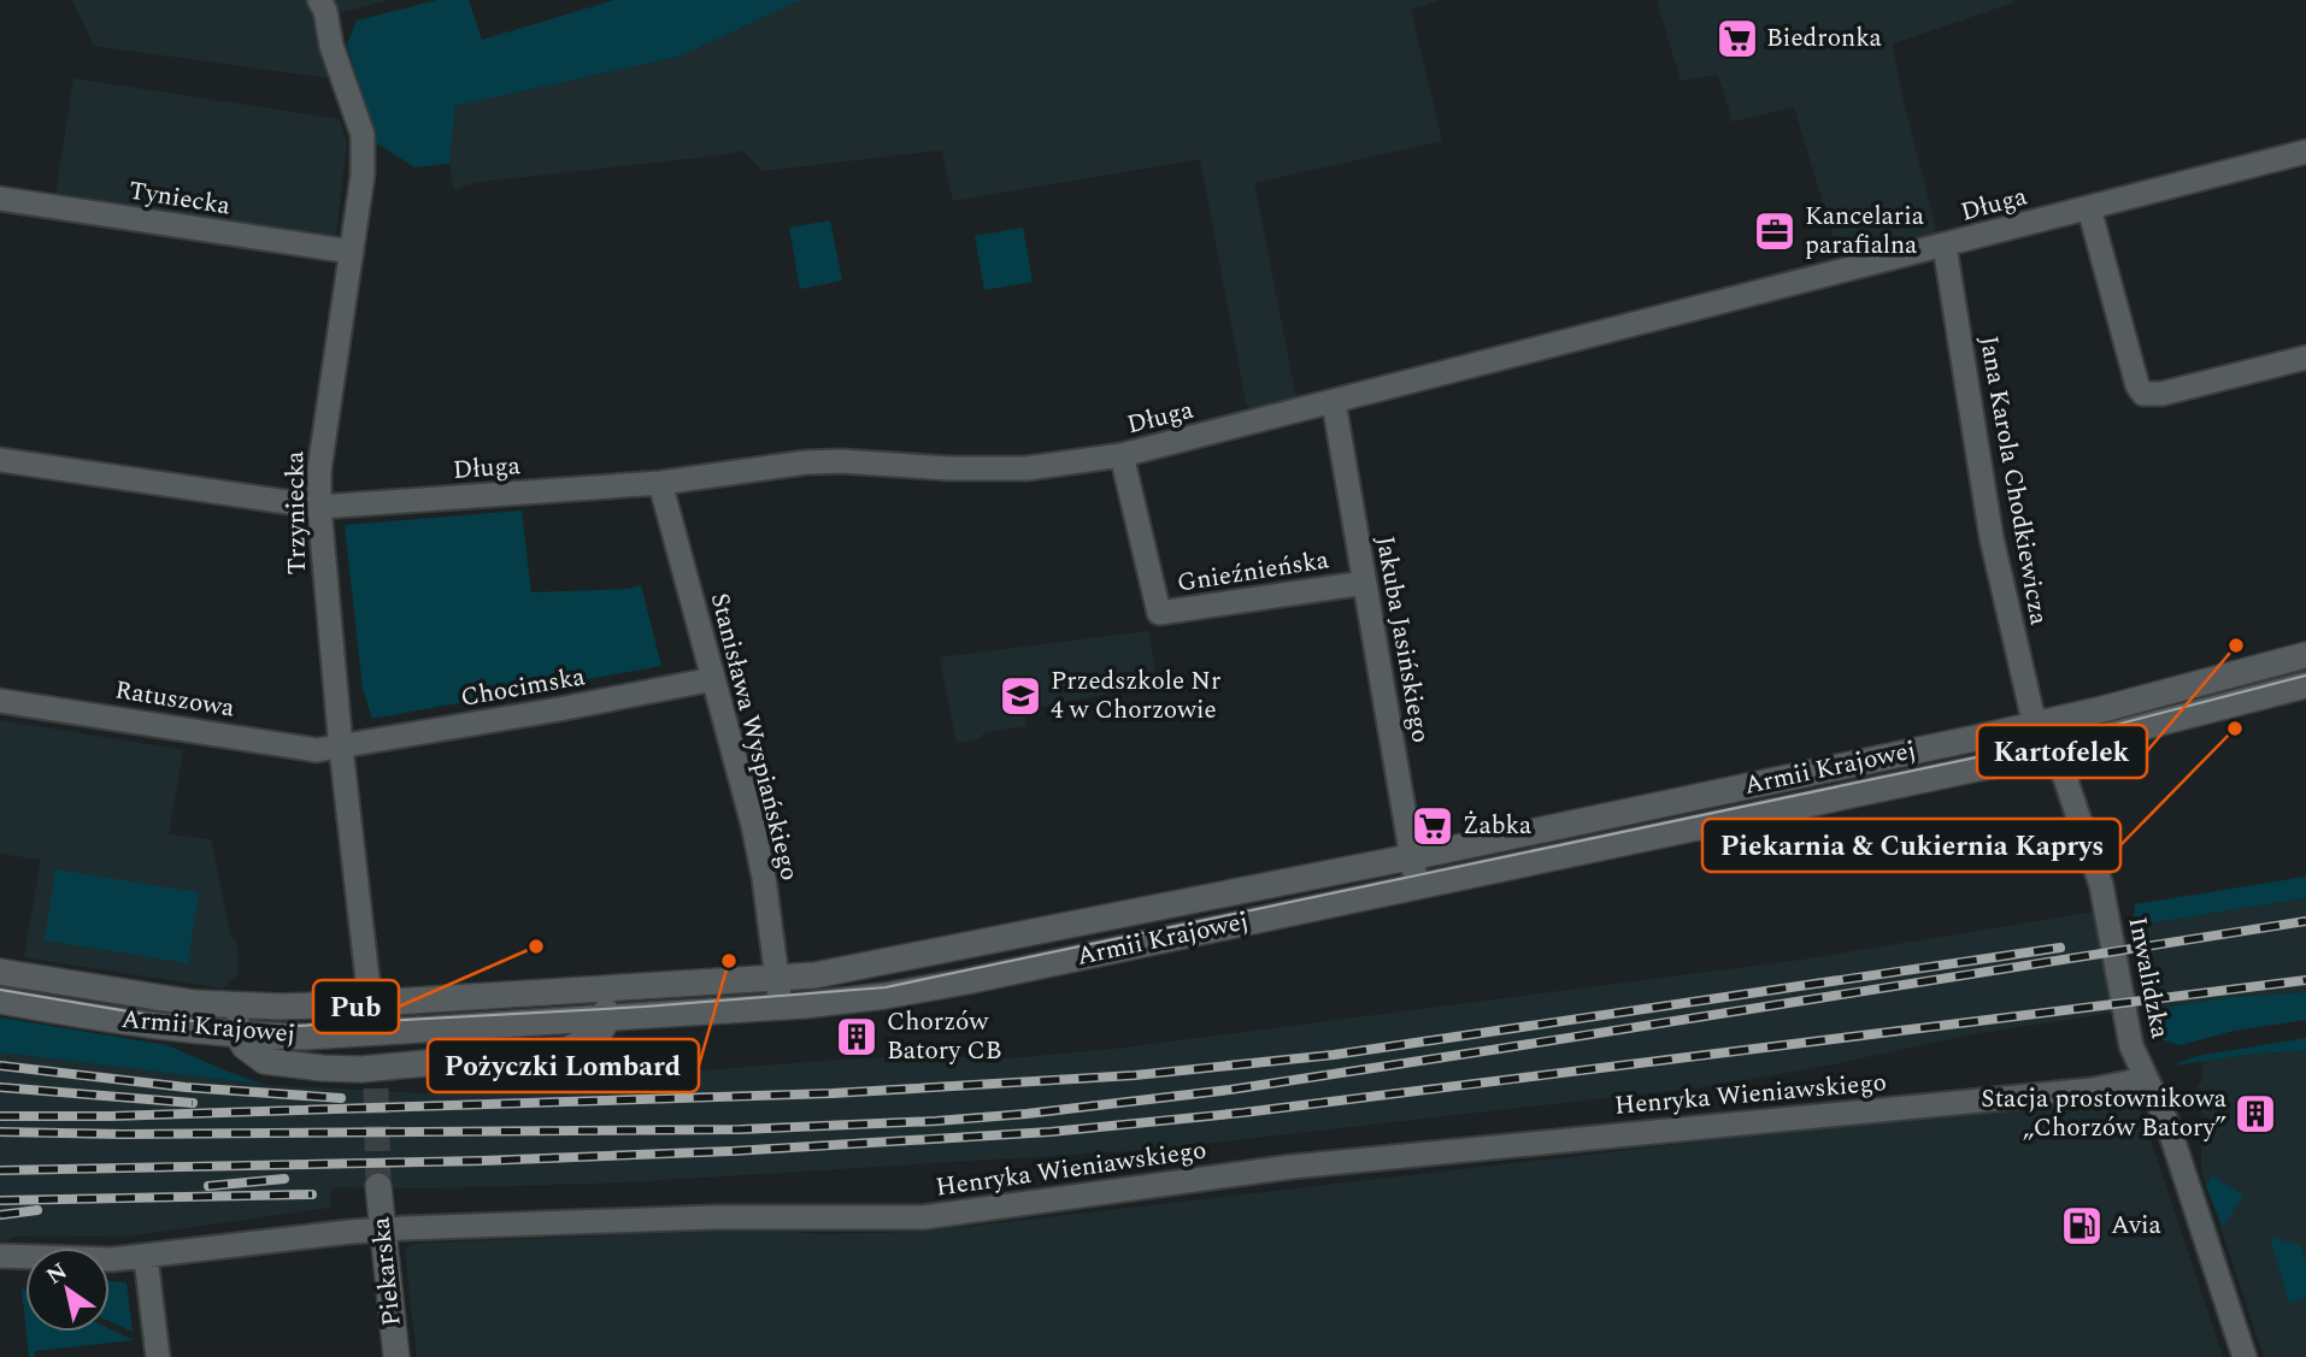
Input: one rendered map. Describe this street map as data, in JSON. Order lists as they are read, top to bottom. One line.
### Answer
{"streets":{"street":["Tyniecka","Długa","Jana Karola Chodkiewicza","Trzyniecka","Gnieźnieńska","Jakuba Jasińskiego","Chocimska","Ratuszowa","Stanisława Wyspiańskiego","Armii Krajowej","Inwalidzka","Henryka Wieniawskiego","Piekarska"]},"crossings":[["Tyniecka","Trzyniecka"],["Długa","Jana Karola Chodkiewicza"],["Długa","Trzyniecka"],["Długa","Gnieźnieńska"],["Długa","Jakuba Jasińskiego"],["Długa","Stanisława Wyspiańskiego"],["Jana Karola Chodkiewicza","Armii Krajowej"],["Trzyniecka","Chocimska"],["Trzyniecka","Ratuszowa"],["Trzyniecka","Armii Krajowej"],["Gnieźnieńska","Jakuba Jasińskiego"],["Jakuba Jasińskiego","Armii Krajowej"],["Chocimska","Ratuszowa"],["Chocimska","Stanisława Wyspiańskiego"],["Stanisława Wyspiańskiego","Armii Krajowej"],["Armii Krajowej","Inwalidzka"],["Inwalidzka","Henryka Wieniawskiego"],["Henryka Wieniawskiego","Piekarska"]],"places":{"supermarket":["Biedronka","Żabka"],"office":["Kancelaria parafialna"],"other":["Kartofelek","Piekarnia & Cukiernia Kaprys","Pub","Pożyczki Lombard"],"school or university":["Przedszkole Nr 4 w Chorzowie"],"building":["Chorzów Batory CB","Stacja prostownikowa „Chorzów Batory”"],"fuel station":["Avia"]},"north":"top left"}
